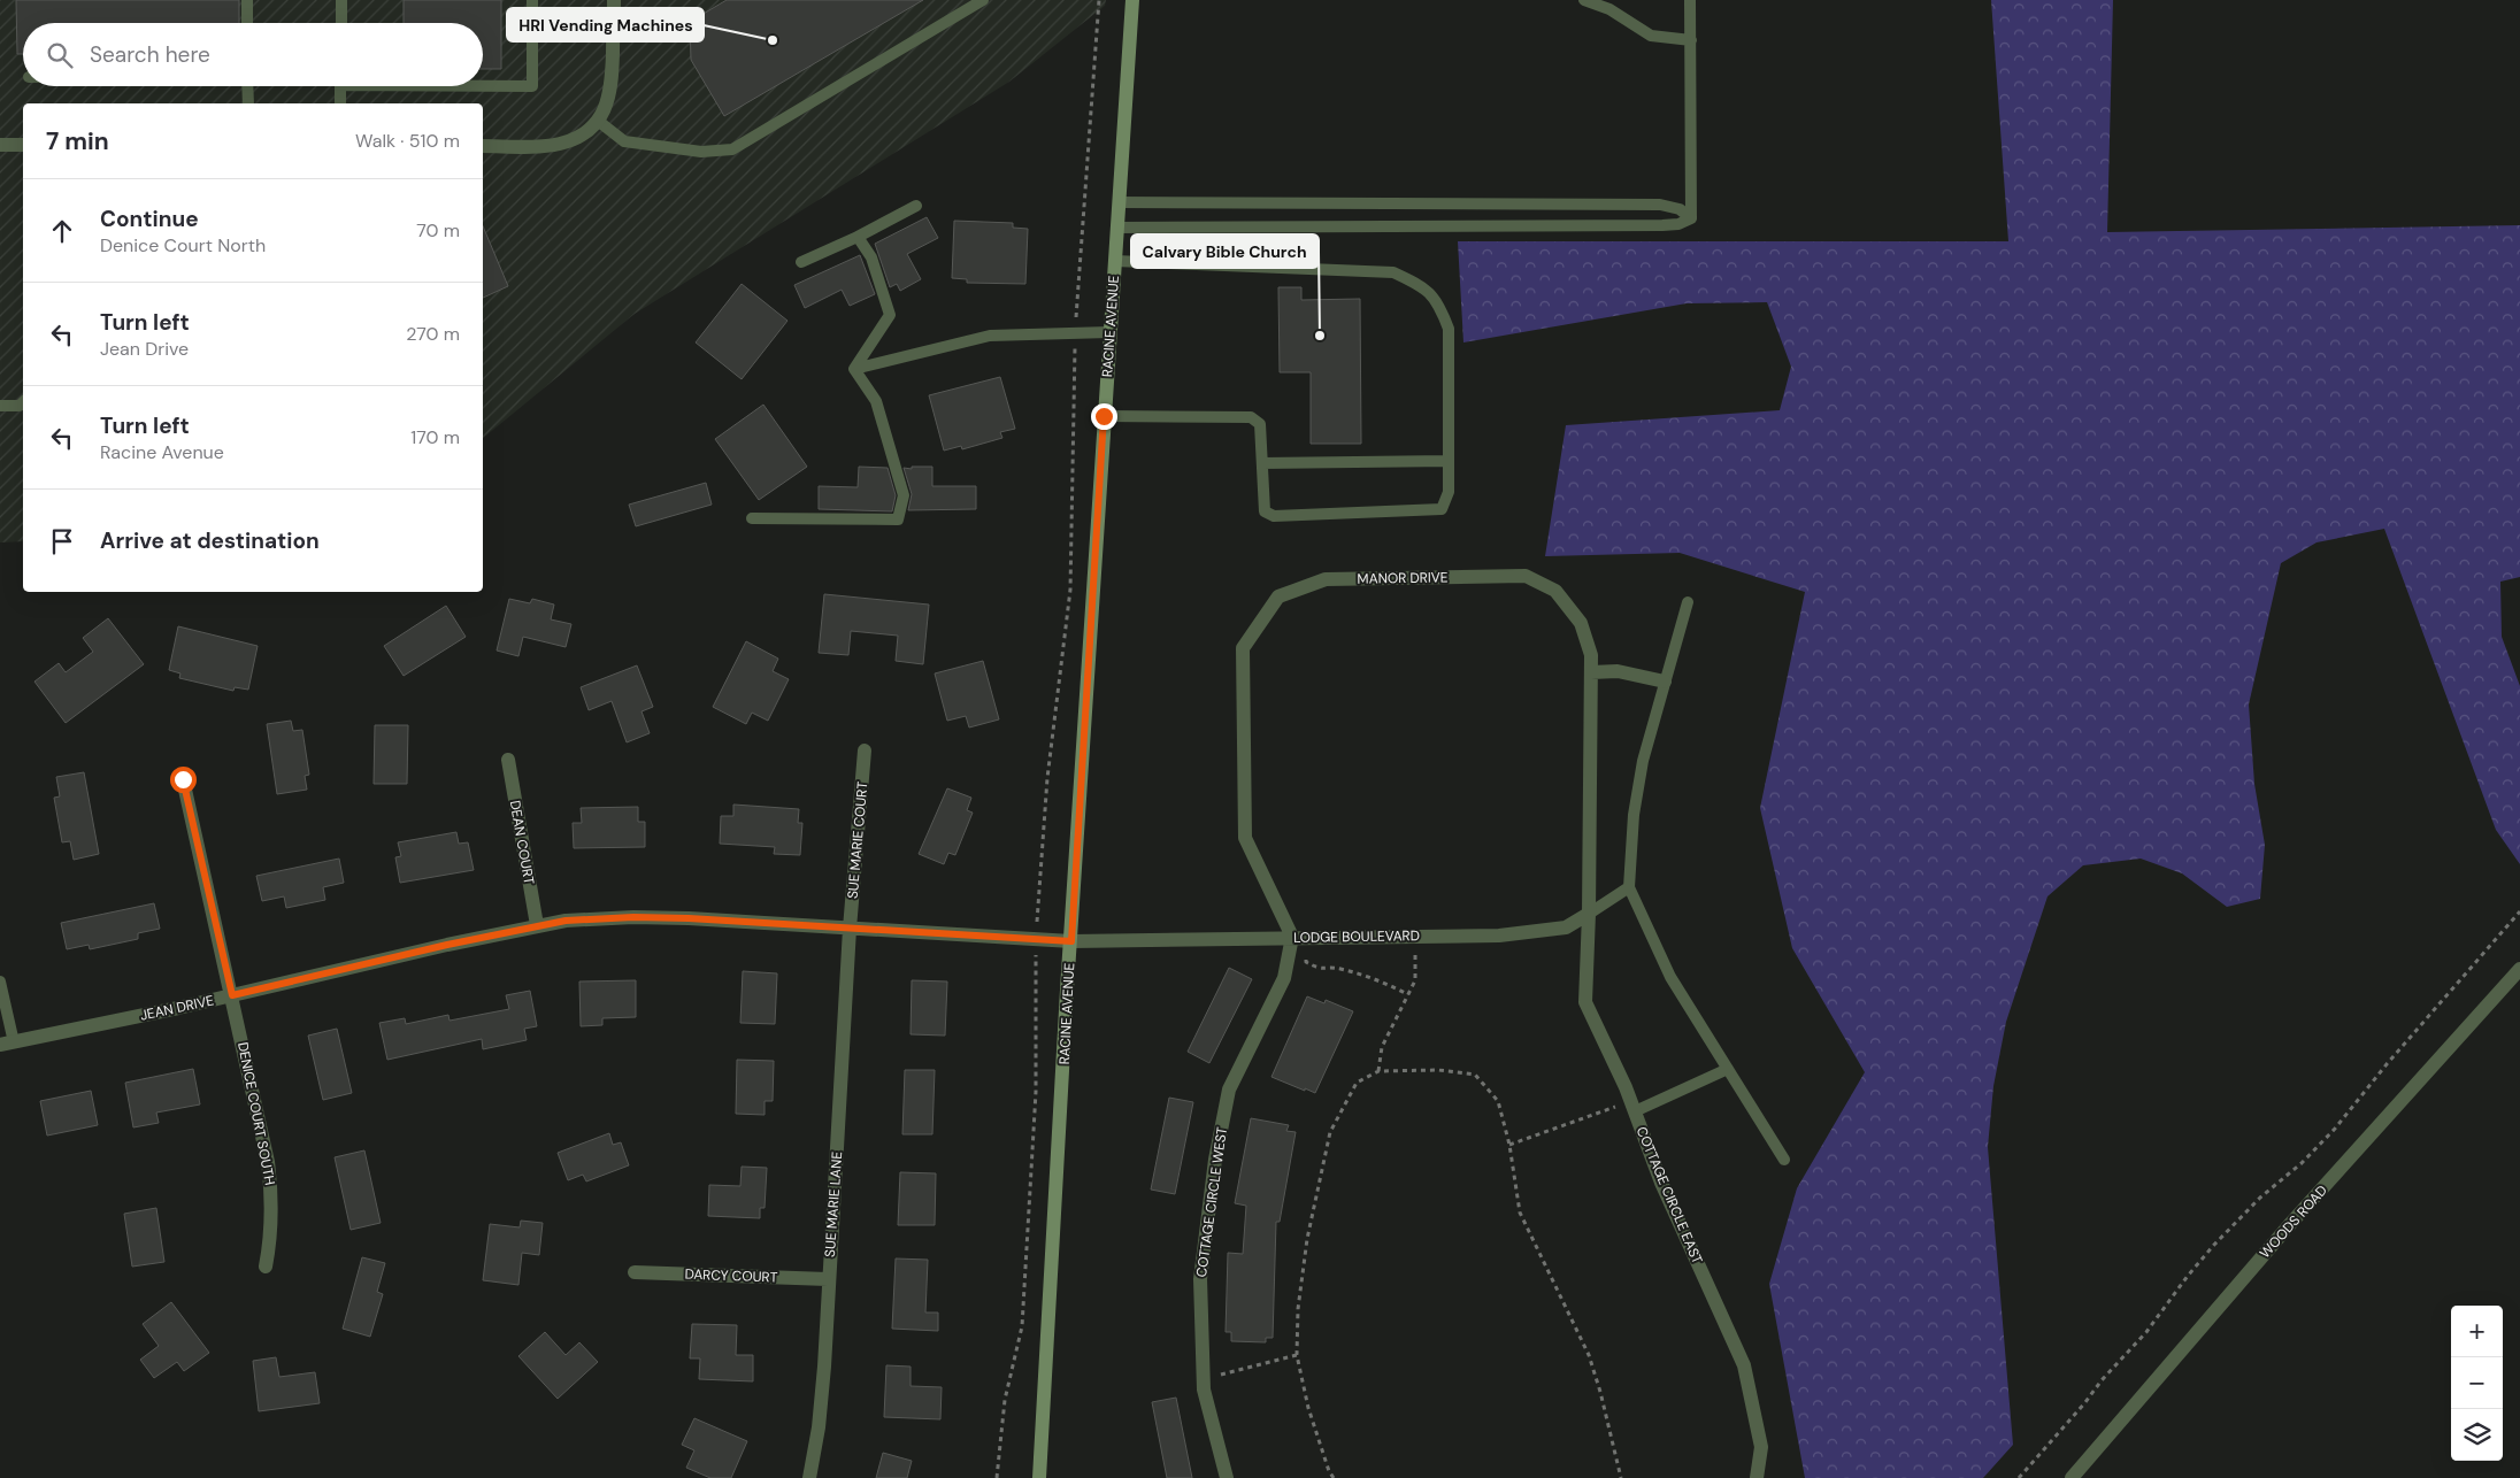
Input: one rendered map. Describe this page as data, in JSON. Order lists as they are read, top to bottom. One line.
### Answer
{"streets":{"main road":["RACINE AVENUE"],"street":["MANOR DRIVE","SUE MARIE COURT","DEAN COURT","LODGE BOULEVARD","JEAN DRIVE","DENICE COURT SOUTH","COTTAGE CIRCLE EAST","COTTAGE CIRCLE WEST","SUE MARIE LANE","WOODS ROAD","DARCY COURT"]},"crossings":[["RACINE AVENUE","LODGE BOULEVARD"],["RACINE AVENUE","JEAN DRIVE"],["MANOR DRIVE","LODGE BOULEVARD"],["MANOR DRIVE","COTTAGE CIRCLE EAST"],["MANOR DRIVE","COTTAGE CIRCLE WEST"],["SUE MARIE COURT","JEAN DRIVE"],["SUE MARIE COURT","SUE MARIE LANE"],["DEAN COURT","JEAN DRIVE"],["LODGE BOULEVARD","JEAN DRIVE"],["LODGE BOULEVARD","COTTAGE CIRCLE EAST"],["LODGE BOULEVARD","COTTAGE CIRCLE WEST"],["JEAN DRIVE","DENICE COURT SOUTH"],["JEAN DRIVE","SUE MARIE LANE"],["SUE MARIE LANE","DARCY COURT"]],"places":["HRI Vending Machines","Calvary Bible Church"],"page":{"search":"Search here","heading":["7 min","Walk · 510 m"],"list":[["Continue","Denice Court North","70 m"],["Turn left","Jean Drive","270 m"],["Turn left","Racine Avenue","170 m"],"Arrive at destination"],"map_buttons":["+","−"]}}
